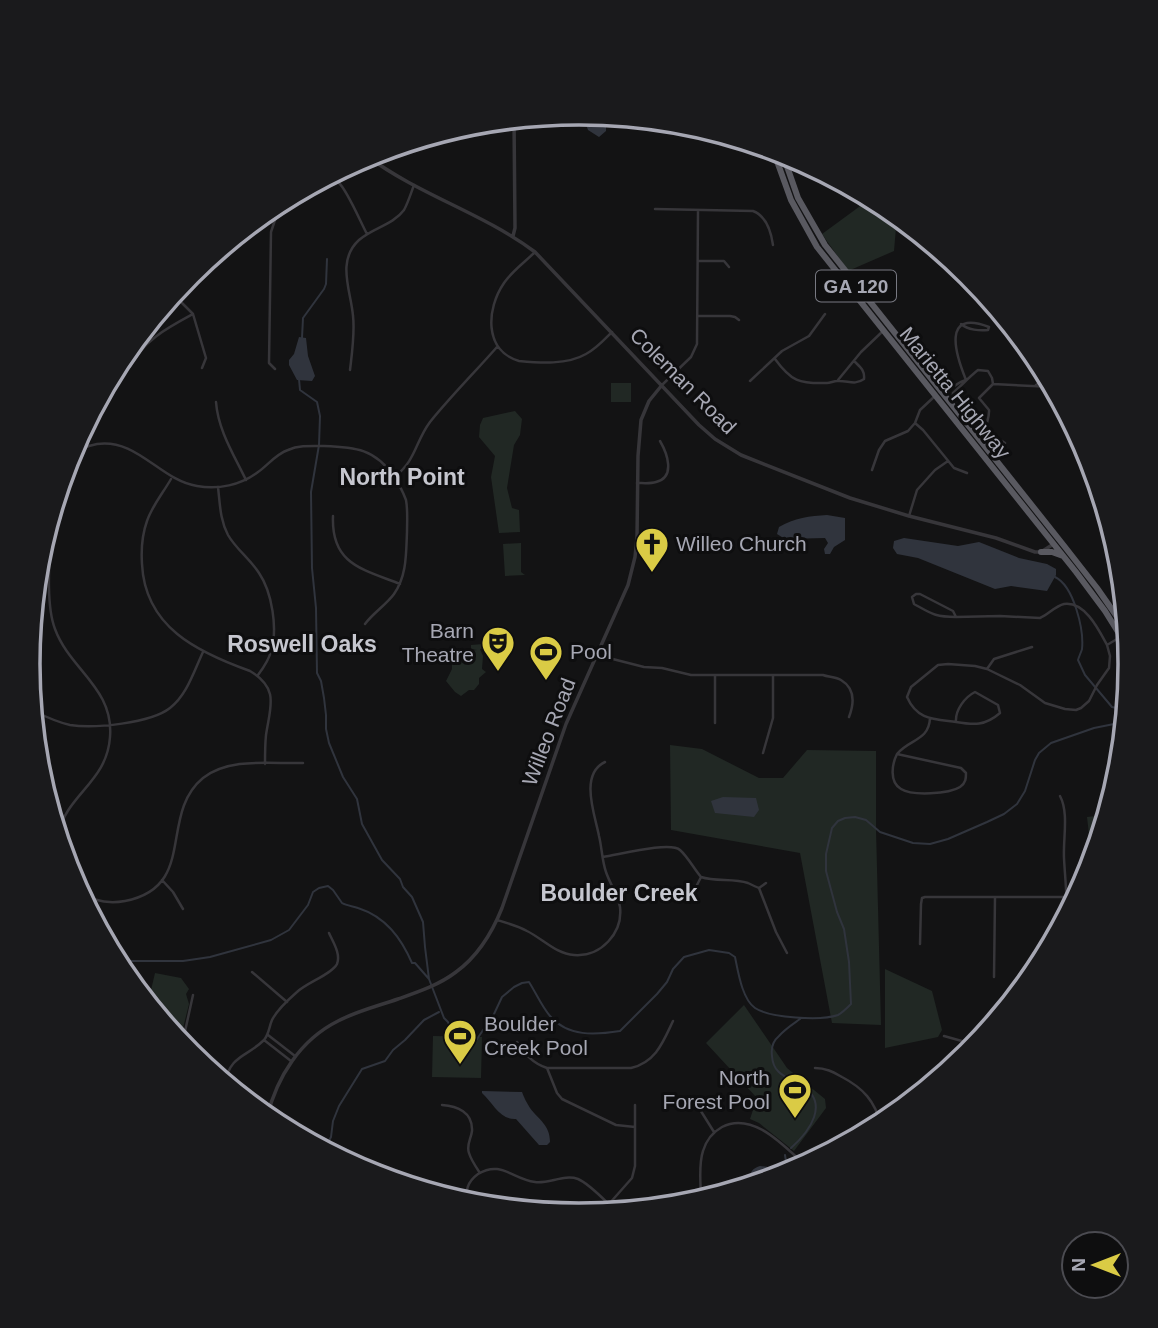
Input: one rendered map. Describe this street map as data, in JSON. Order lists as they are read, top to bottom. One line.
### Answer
{"streets":{"highway":["GA 120","Marietta Highway"],"street":["Coleman Road","Willeo Road"]},"crossings":[["Coleman Road","Willeo Road"]],"districts":["North Point","Roswell Oaks","Boulder Creek"],"places":{"church":["Willeo Church"],"theatre":["Barn Theatre"],"sports":["Pool","Boulder Creek Pool","North Forest Pool"]},"north":"left"}
